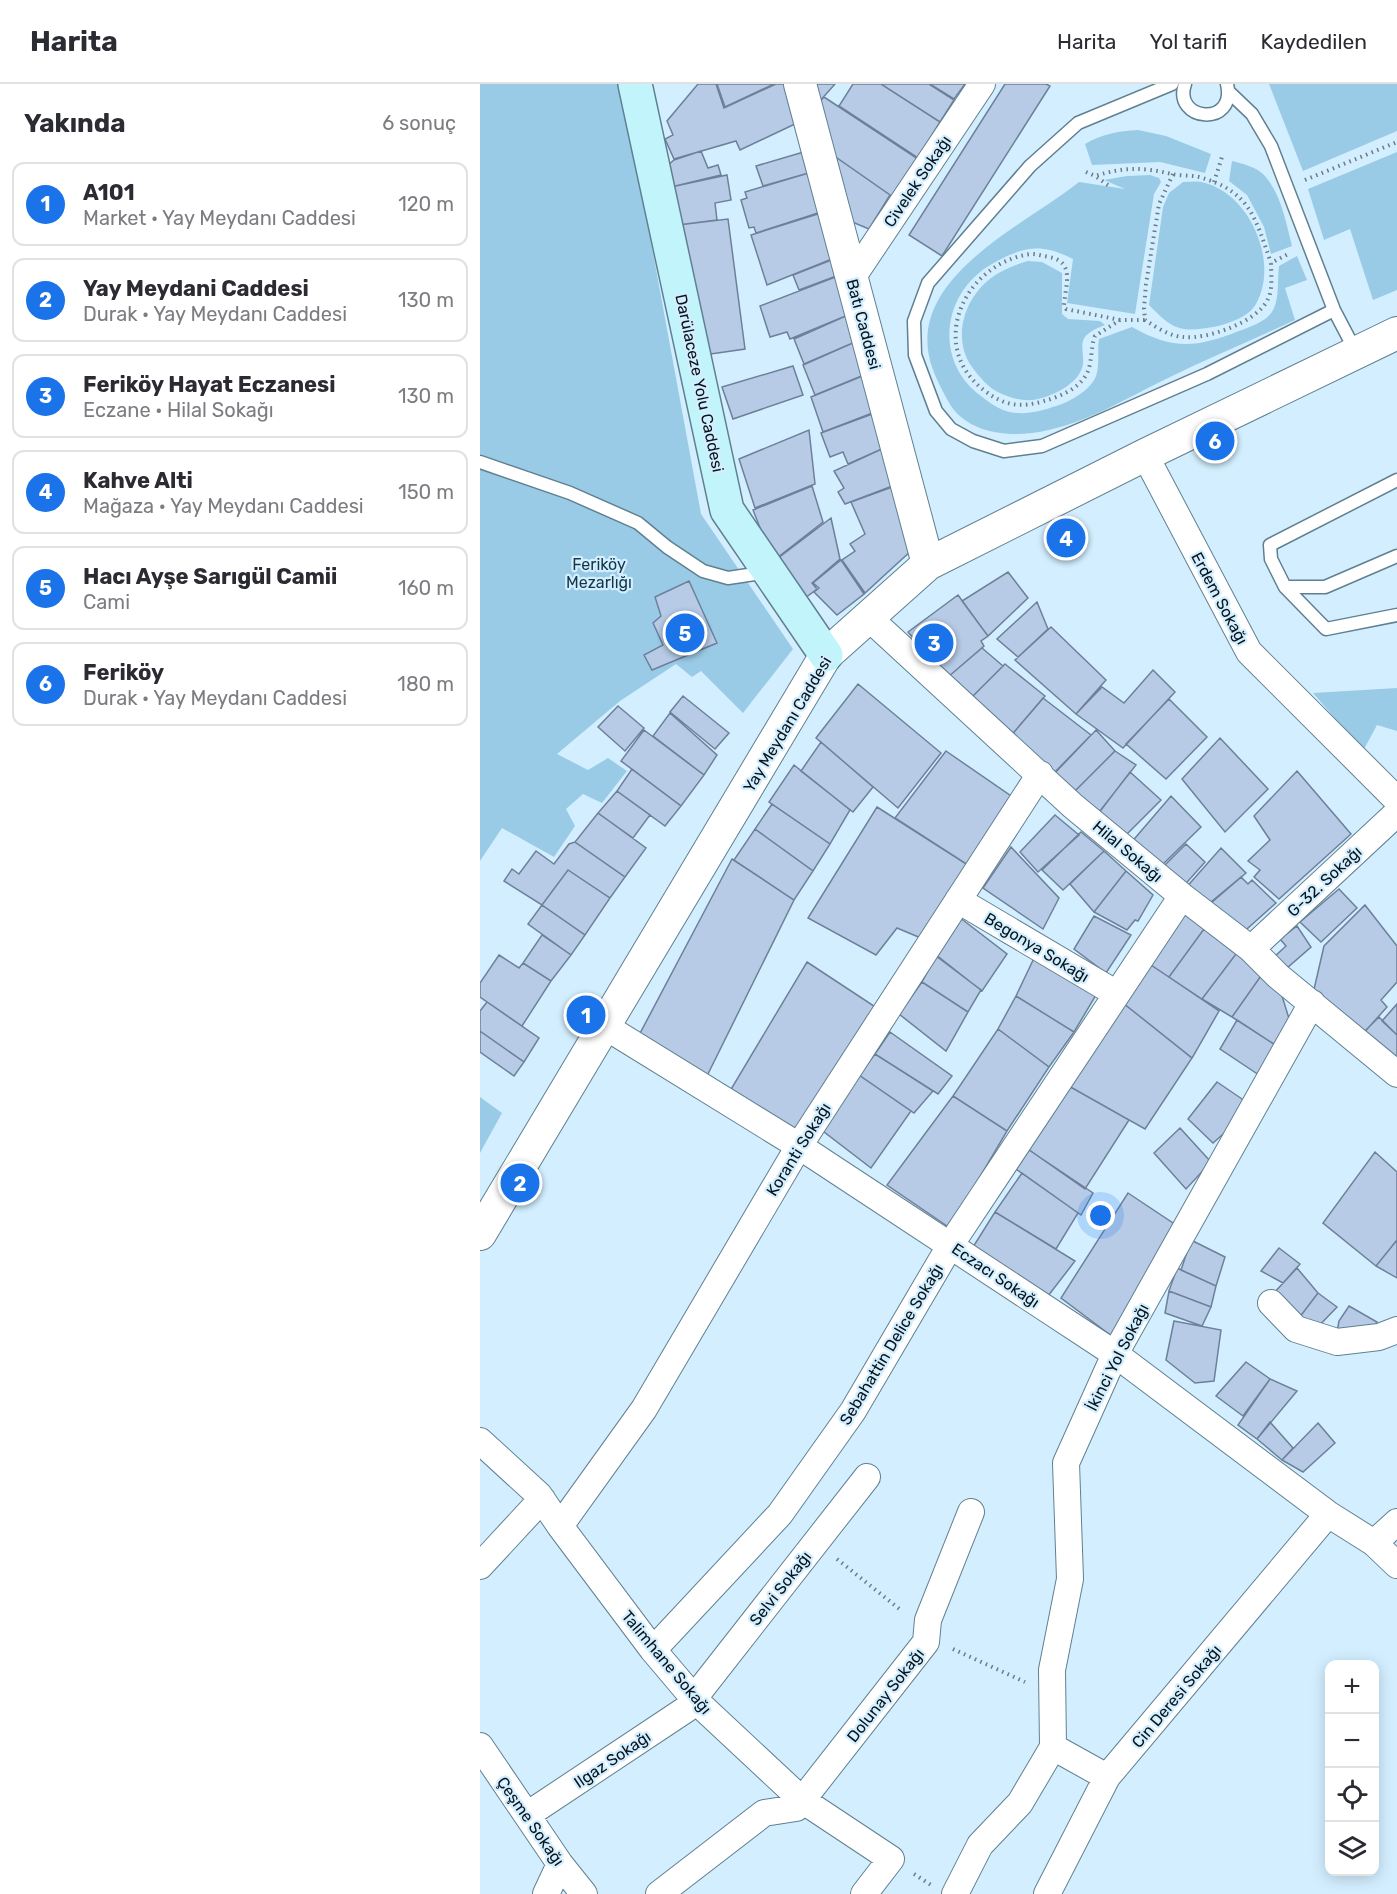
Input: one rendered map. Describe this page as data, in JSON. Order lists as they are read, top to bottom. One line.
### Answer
{"streets":{"main road":["Darülaceze Yolu Caddesi"],"street":["Civelek Sokağı","Batı Caddesi","Erdem Sokağı","Yay Meydanı Caddesi","Hilal Sokağı","G-32. Sokağı","Begonya Sokağı","Koranti Sokağı","Eczacı Sokağı","Sebahattin Delice Sokağı","İkinci Yol Sokağı","Selvi Sokağı","Talimhane Sokağı","Dolunay Sokağı","Cin Deresi Sokağı","Ilgaz Sokağı","Çeşme Sokağı"]},"crossings":[["Civelek Sokağı","Batı Caddesi"],["Batı Caddesi","Yay Meydanı Caddesi"],["Darülaceze Yolu Caddesi","Yay Meydanı Caddesi"],["Erdem Sokağı","Yay Meydanı Caddesi"],["Yay Meydanı Caddesi","Hilal Sokağı"],["Yay Meydanı Caddesi","Eczacı Sokağı"],["Hilal Sokağı","G-32. Sokağı"],["Hilal Sokağı","Koranti Sokağı"],["Hilal Sokağı","Sebahattin Delice Sokağı"],["Hilal Sokağı","İkinci Yol Sokağı"],["Begonya Sokağı","Koranti Sokağı"],["Begonya Sokağı","Sebahattin Delice Sokağı"],["Koranti Sokağı","Eczacı Sokağı"],["Koranti Sokağı","Talimhane Sokağı"],["Eczacı Sokağı","Sebahattin Delice Sokağı"],["Eczacı Sokağı","İkinci Yol Sokağı"],["Eczacı Sokağı","Cin Deresi Sokağı"],["Sebahattin Delice Sokağı","Talimhane Sokağı"],["Selvi Sokağı","Talimhane Sokağı"],["Selvi Sokağı","Ilgaz Sokağı"],["Talimhane Sokağı","Dolunay Sokağı"],["Talimhane Sokağı","Ilgaz Sokağı"],["Ilgaz Sokağı","Çeşme Sokağı"]],"parks":["Feriköy Mezarlığı"],"page":{"header":"Harita","nav":["Harita","Yol tarifi","Kaydedilen"],"heading":["Yakında","6 sonuç"],"list":[{"mark":"1","name":"A101","note":"Market · Yay Meydanı Caddesi","value":"120 m"},{"mark":"2","name":"Yay Meydani Caddesi","note":"Durak · Yay Meydanı Caddesi","value":"130 m"},{"mark":"3","name":"Feriköy Hayat Eczanesi","note":"Eczane · Hilal Sokağı","value":"130 m"},{"mark":"4","name":"Kahve Alti","note":"Mağaza · Yay Meydanı Caddesi","value":"150 m"},{"mark":"5","name":"Hacı Ayşe Sarıgül Camii","note":"Cami","value":"160 m"},{"mark":"6","name":"Feriköy","note":"Durak · Yay Meydanı Caddesi","value":"180 m"}],"pins":["6","4","5","3","1","2"],"map_buttons":["+","−"]}}
